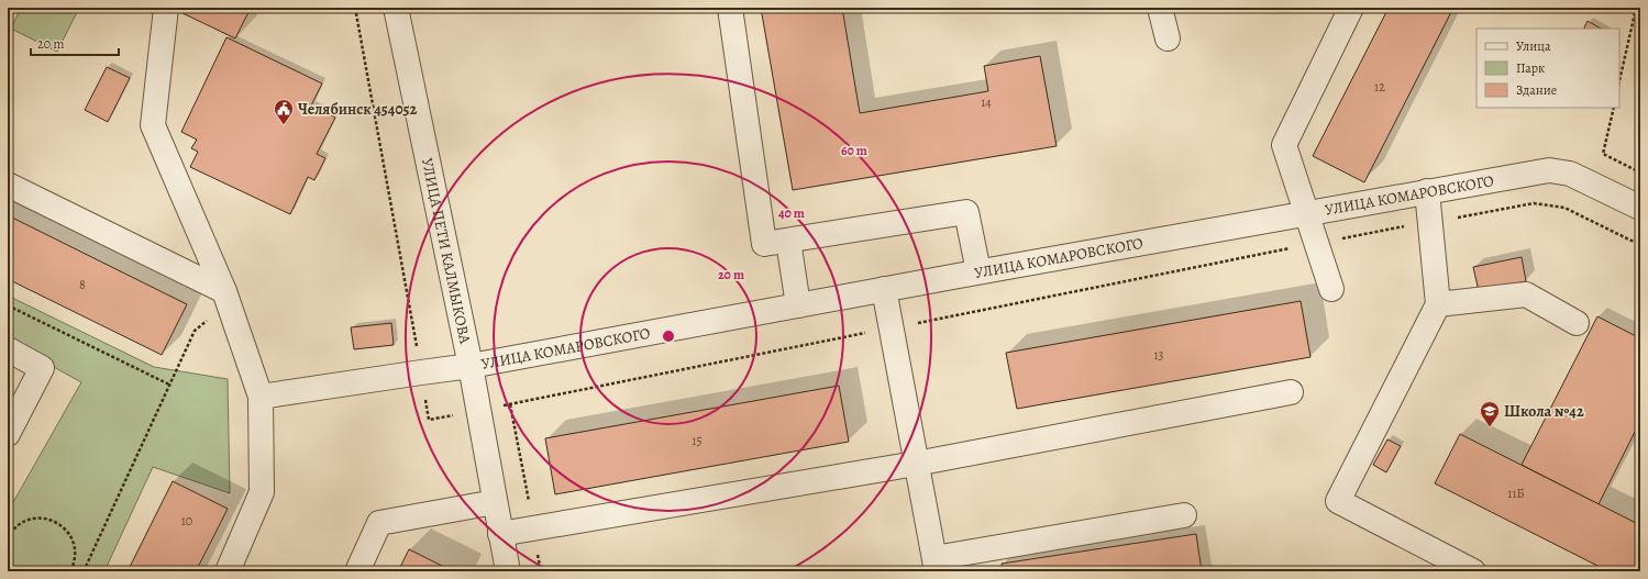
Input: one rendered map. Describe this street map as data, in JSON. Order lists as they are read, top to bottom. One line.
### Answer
{"streets":{"street":["УЛИЦА КОМАРОВСКОГО","УЛИЦА ПЕТИ КАЛМЫКОВА"]},"crossings":[["УЛИЦА КОМАРОВСКОГО","УЛИЦА ПЕТИ КАЛМЫКОВА"]],"places":{"public building":["Челябинск 454052"],"school or university":["Школа №42"]},"house_numbers":["12","14","8","13","15","11Б","10"],"legend":["Улица","Парк","Здание"],"scale_bar":"20 m","rings":["60 m","40 m","20 m"]}
